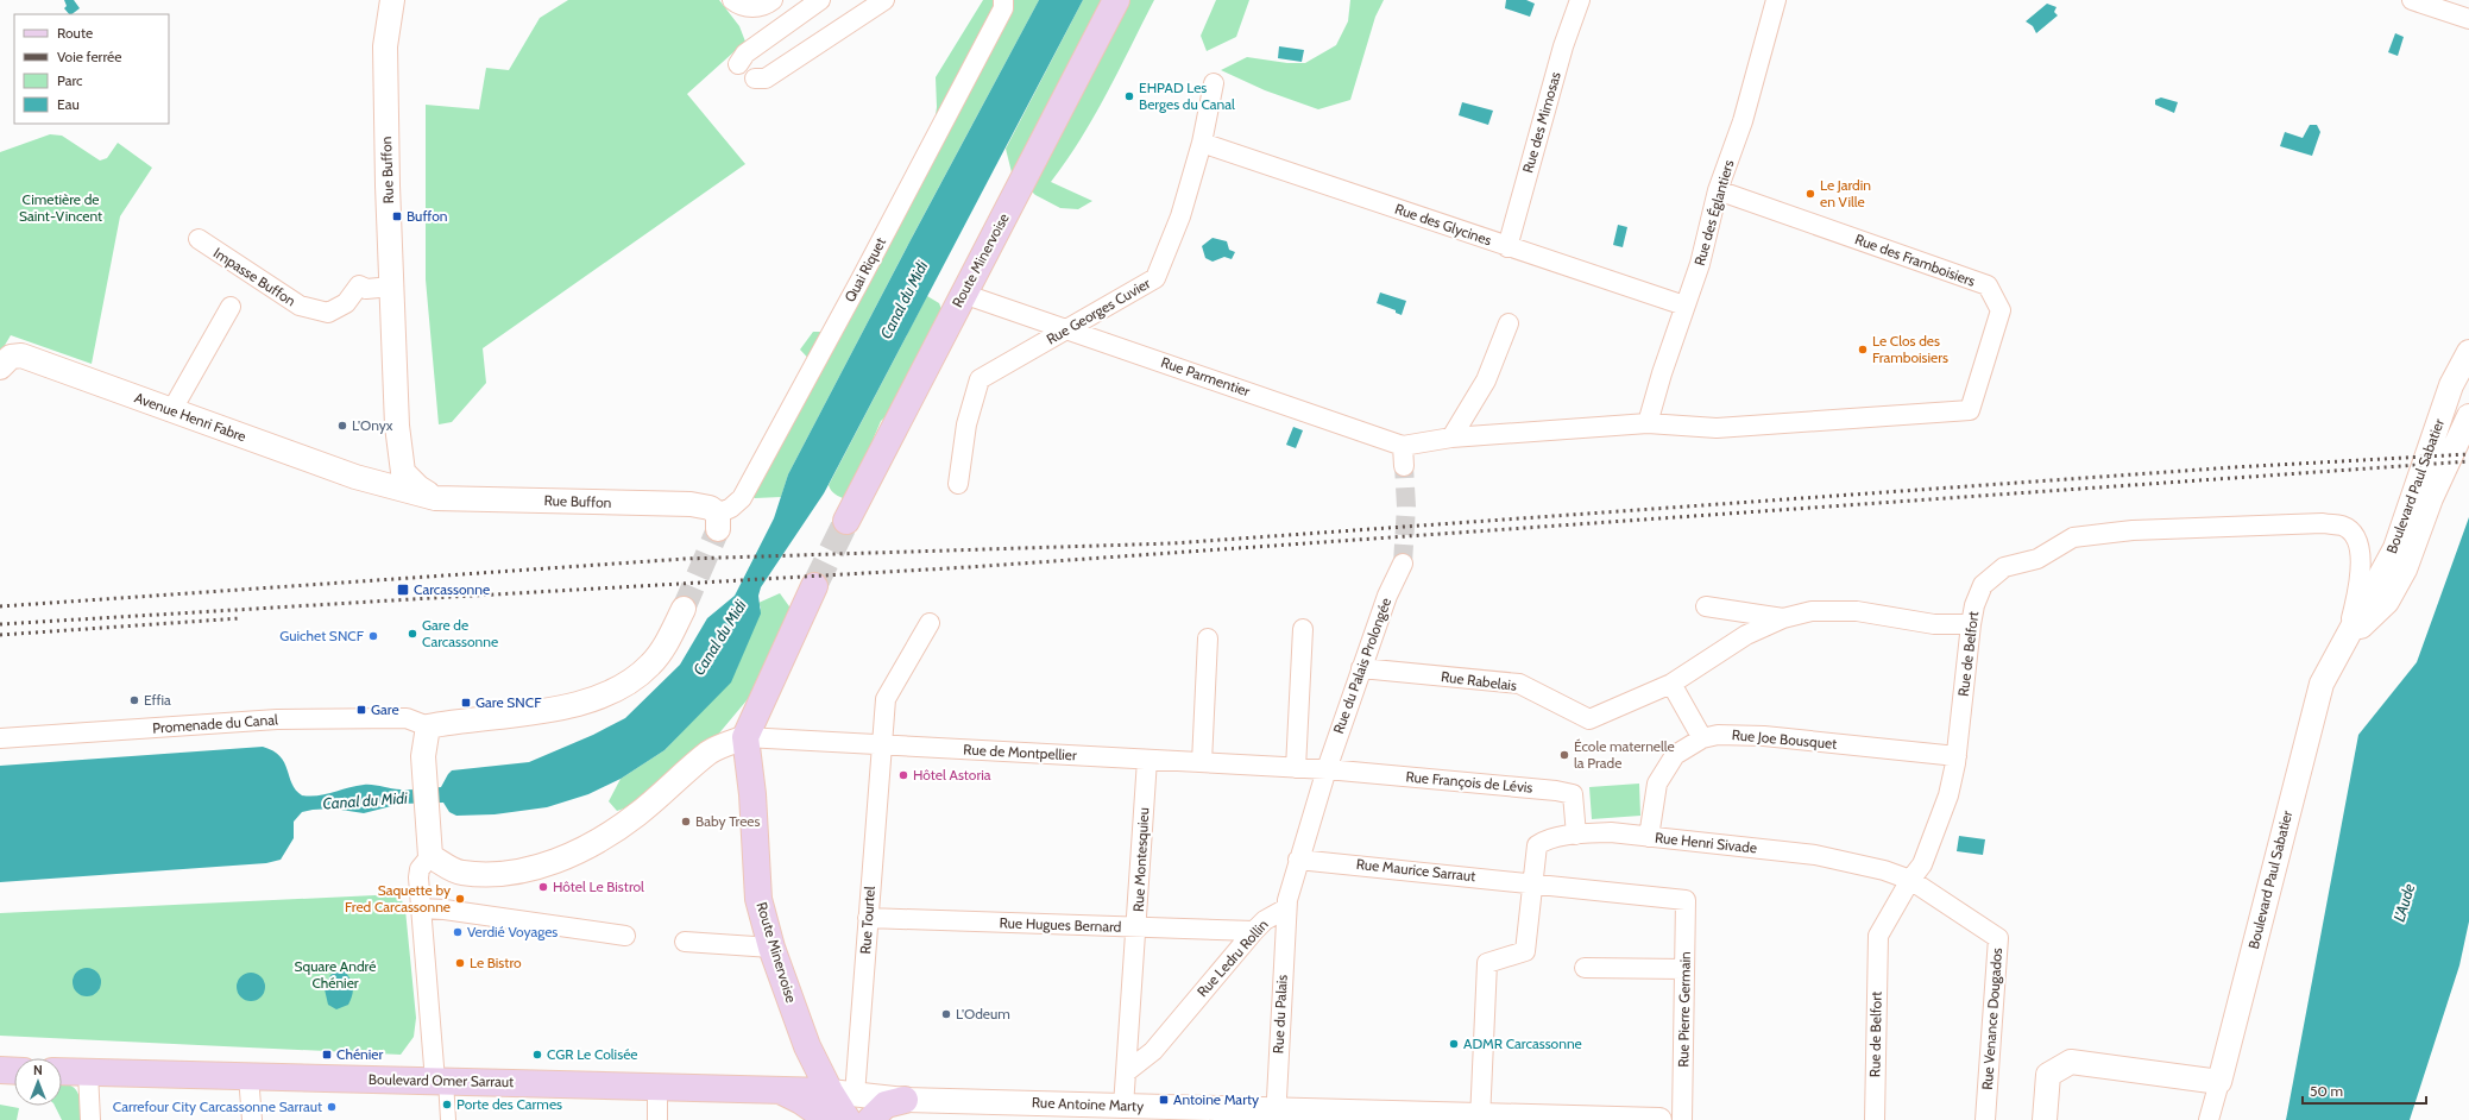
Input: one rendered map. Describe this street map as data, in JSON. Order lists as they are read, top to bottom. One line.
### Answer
{"streets":{"main road":["Route Minervoise","Boulevard Omer Sarraut"],"street":["Rue des Mimosas","Rue Buffon","Rue des Églantiers","Rue des Glycines","Rue des Framboisiers","Quai Riquet","Impasse Buffon","Rue Georges Cuvier","Rue Parmentier","Avenue Henri Fabre","Boulevard Paul Sabatier","Rue de Belfort","Rue du Palais Prolongée","Rue Rabelais","Promenade du Canal","Rue Joe Bousquet","Rue de Montpellier","Rue François de Lévis","Rue Henri Sivade","Rue Montesquieu","Rue Maurice Sarraut","Rue Tourtel","Rue Hugues Bernard","Rue Ledru Rollin","Rue Pierre Germain","Rue du Palais","Rue Venance Dougados","Rue Antoine Marty"]},"crossings":[["Rue des Mimosas","Rue des Glycines"],["Rue Buffon","Quai Riquet"],["Rue Buffon","Impasse Buffon"],["Rue Buffon","Avenue Henri Fabre"],["Rue des Églantiers","Rue des Glycines"],["Rue des Églantiers","Rue des Framboisiers"],["Rue des Églantiers","Rue Parmentier"],["Rue des Glycines","Rue Georges Cuvier"],["Route Minervoise","Rue Parmentier"],["Route Minervoise","Rue de Montpellier"],["Route Minervoise","Boulevard Omer Sarraut"],["Route Minervoise","Rue Antoine Marty"],["Rue des Framboisiers","Rue Parmentier"],["Rue Georges Cuvier","Rue Parmentier"],["Boulevard Paul Sabatier","Rue de Belfort"],["Rue de Belfort","Rue Joe Bousquet"],["Rue de Belfort","Rue Henri Sivade"],["Rue de Belfort","Rue Venance Dougados"],["Rue du Palais Prolongée","Rue Rabelais"],["Rue du Palais Prolongée","Rue de Montpellier"],["Rue du Palais Prolongée","Rue François de Lévis"],["Rue Joe Bousquet","Rue Henri Sivade"],["Rue de Montpellier","Rue François de Lévis"],["Rue de Montpellier","Rue Montesquieu"],["Rue de Montpellier","Rue Tourtel"],["Rue François de Lévis","Rue Henri Sivade"],["Rue Henri Sivade","Rue Maurice Sarraut"],["Rue Henri Sivade","Rue Venance Dougados"],["Rue Montesquieu","Rue Hugues Bernard"],["Rue Montesquieu","Rue Ledru Rollin"],["Rue Maurice Sarraut","Rue Pierre Germain"],["Rue Tourtel","Rue Hugues Bernard"],["Rue Tourtel","Rue Antoine Marty"],["Rue Hugues Bernard","Rue Ledru Rollin"],["Rue Ledru Rollin","Rue du Palais"],["Rue du Palais","Rue Antoine Marty"],["Boulevard Omer Sarraut","Rue Antoine Marty"]],"water":["Canal du Midi","L'Aude"],"parks":["Cimetière de Saint-Vincent","Square André Chénier"],"places":{"other":["EHPAD Les Berges du Canal","Le Jardin en Ville","Le Clos des Framboisiers","L'Onyx","Gare de Carcassonne","Guichet SNCF","Effia","École maternelle la Prade","Hôtel Astoria","Baby Trees","Hôtel Le Bistrol","Saquette by Fred Carcassonne","Verdié Voyages","Le Bistro","L'Odeum","ADMR Carcassonne","CGR Le Colisée","Porte des Carmes","Carrefour City Carcassonne Sarraut"],"transit":["Buffon","Carcassonne","Gare SNCF","Gare","Chénier","Antoine Marty"]},"legend":["Route","Voie ferrée","Parc","Eau"],"scale_bar":"50 m","north":"top"}
